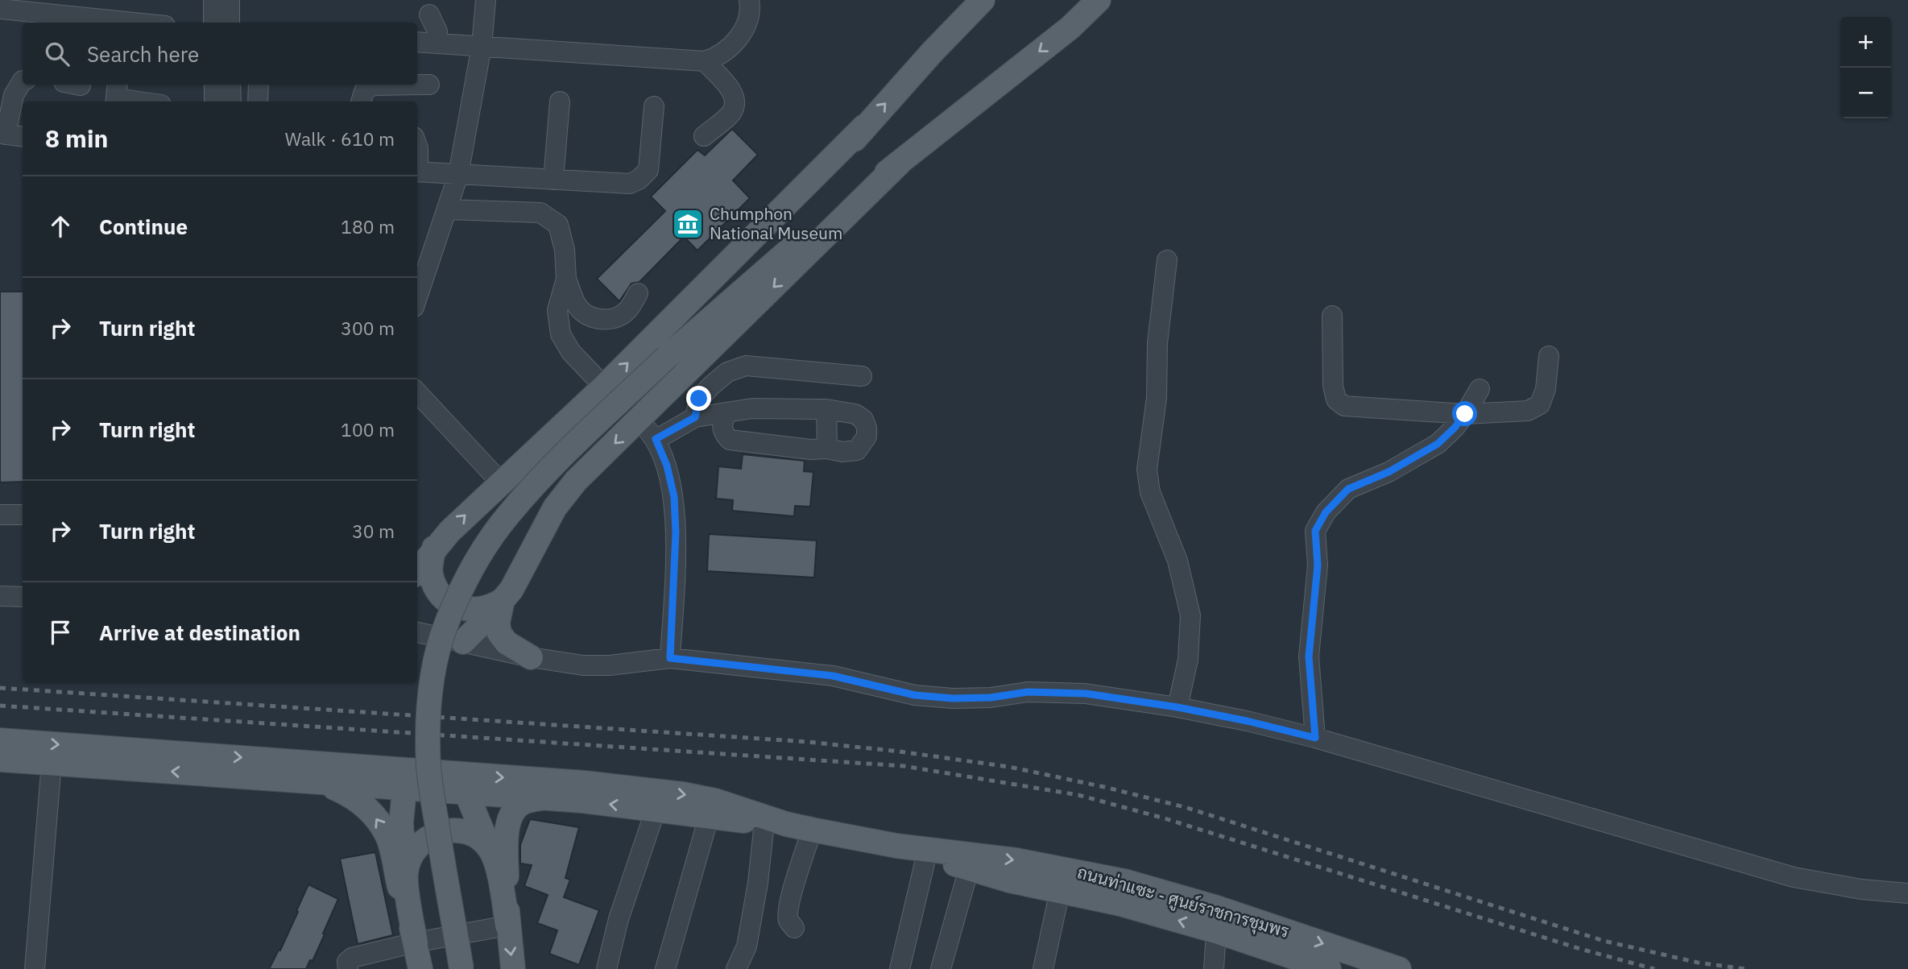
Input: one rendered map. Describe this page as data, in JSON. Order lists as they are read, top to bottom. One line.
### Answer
{"streets":{"main road":["ถนนท่าแซะ - ศูนย์ราชการชุมพร"]},"places":{"museum":["Chumphon National Museum"]},"page":{"map_buttons":["+","−"],"search":"Search here","heading":["8 min","Walk · 610 m"],"list":[["Continue","180 m"],["Turn right","300 m"],["Turn right","100 m"],["Turn right","30 m"],"Arrive at destination"]}}
